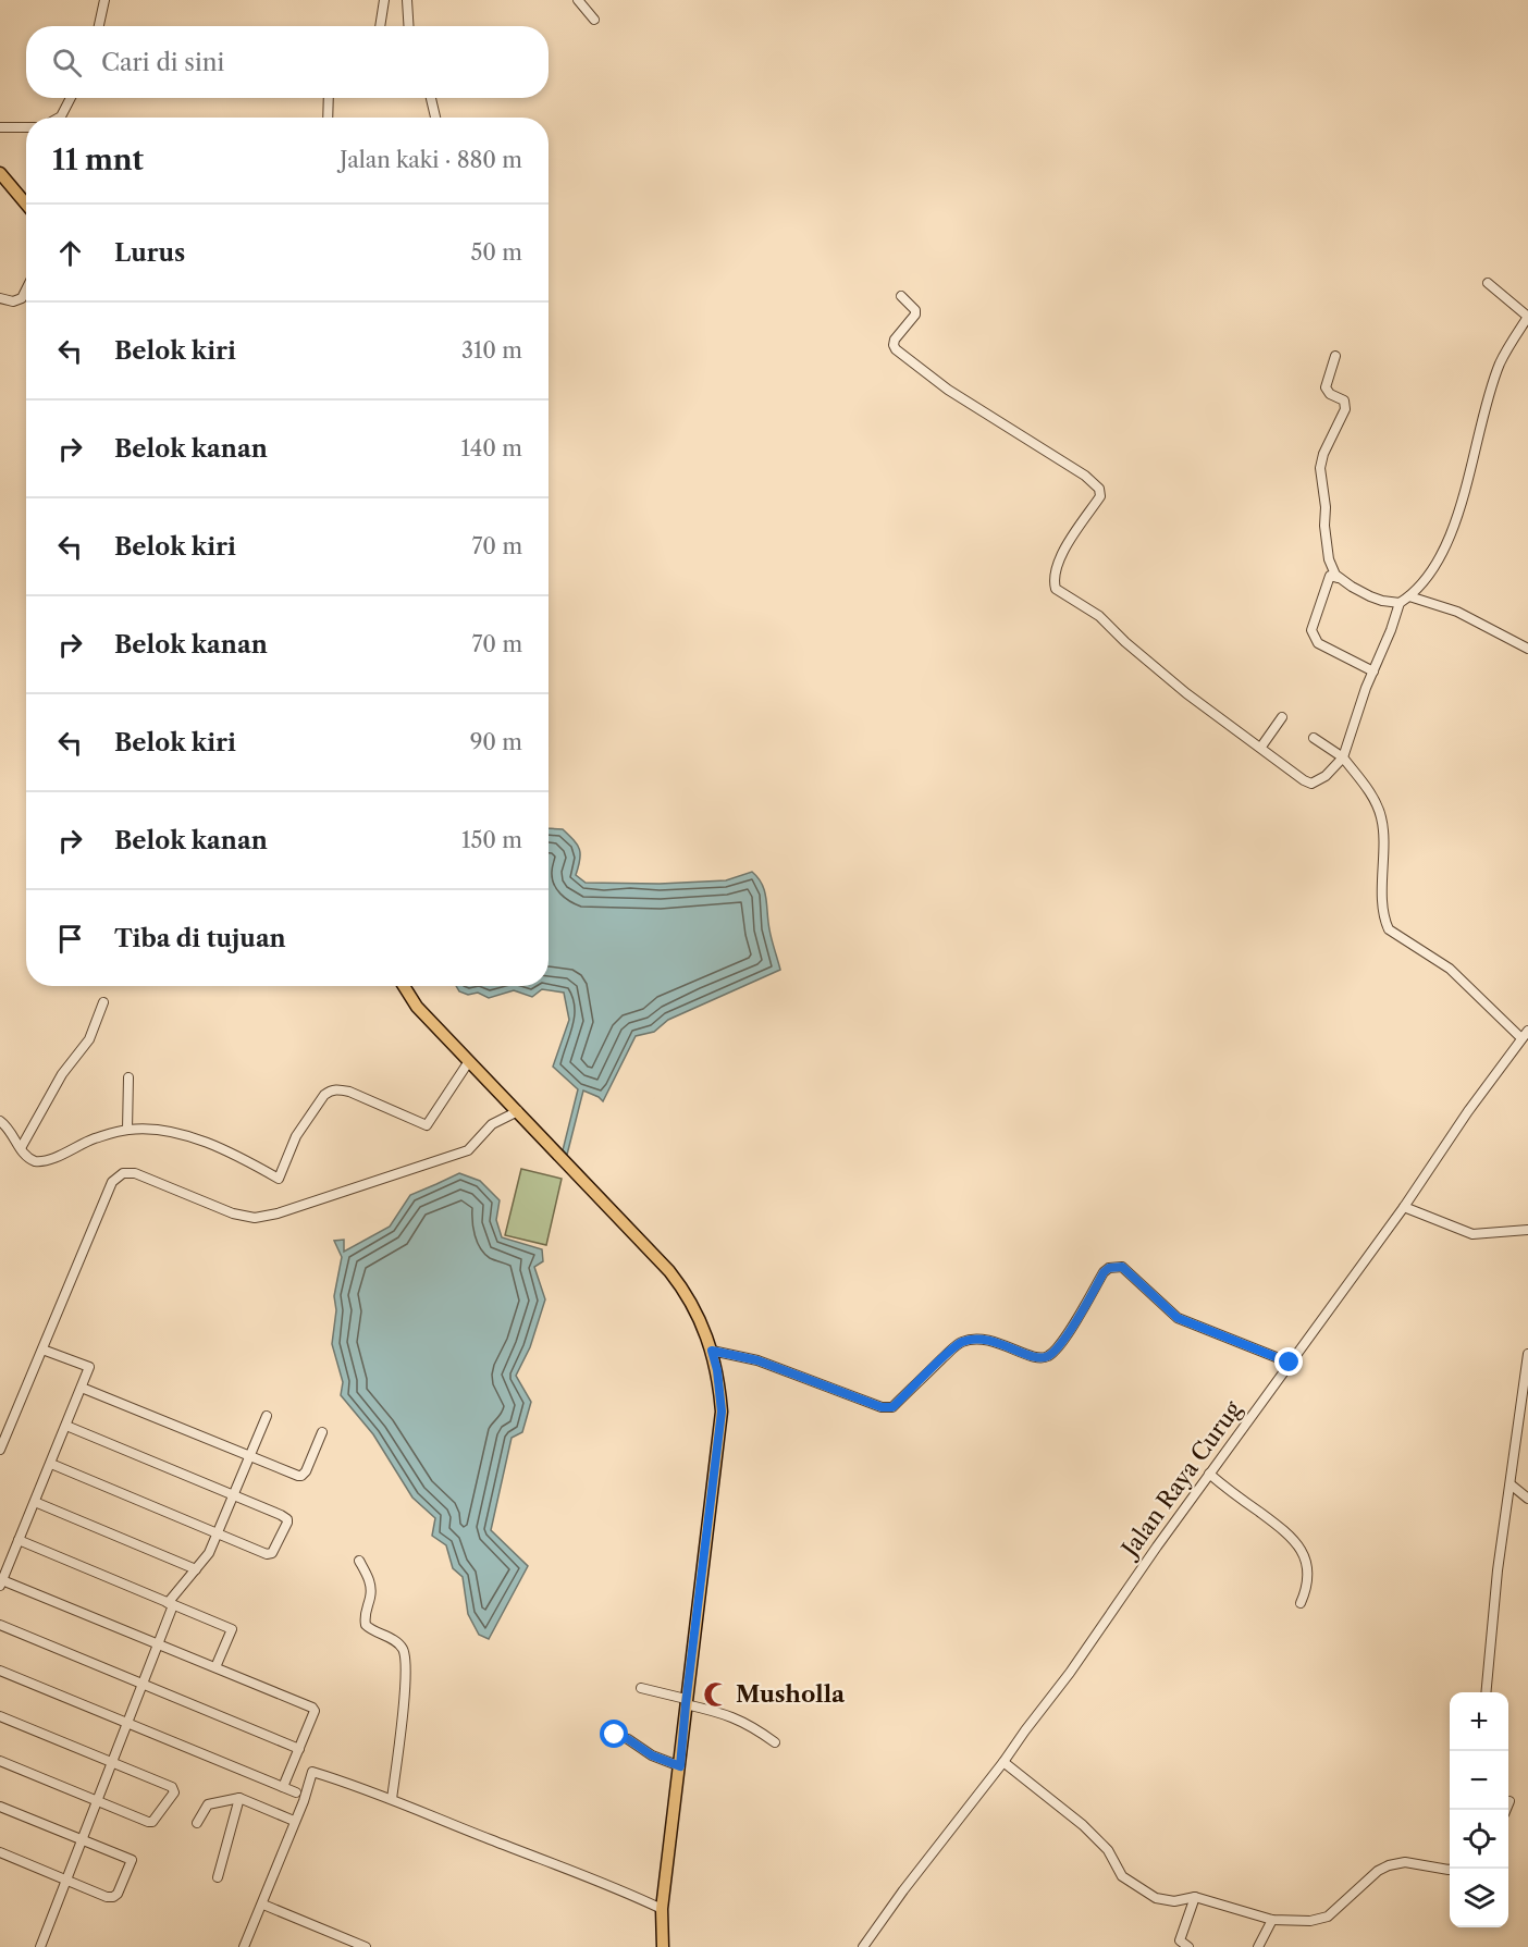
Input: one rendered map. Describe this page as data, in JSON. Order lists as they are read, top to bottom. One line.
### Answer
{"streets":{"street":["Jalan Raya Curug"]},"places":{"mosque":["Musholla"]},"page":{"search":"Cari di sini","heading":["11 mnt","Jalan kaki · 880 m"],"list":[["Lurus","50 m"],["Belok kiri","310 m"],["Belok kanan","140 m"],["Belok kiri","70 m"],["Belok kanan","70 m"],["Belok kiri","90 m"],["Belok kanan","150 m"],"Tiba di tujuan"],"map_buttons":["+","−"]}}
